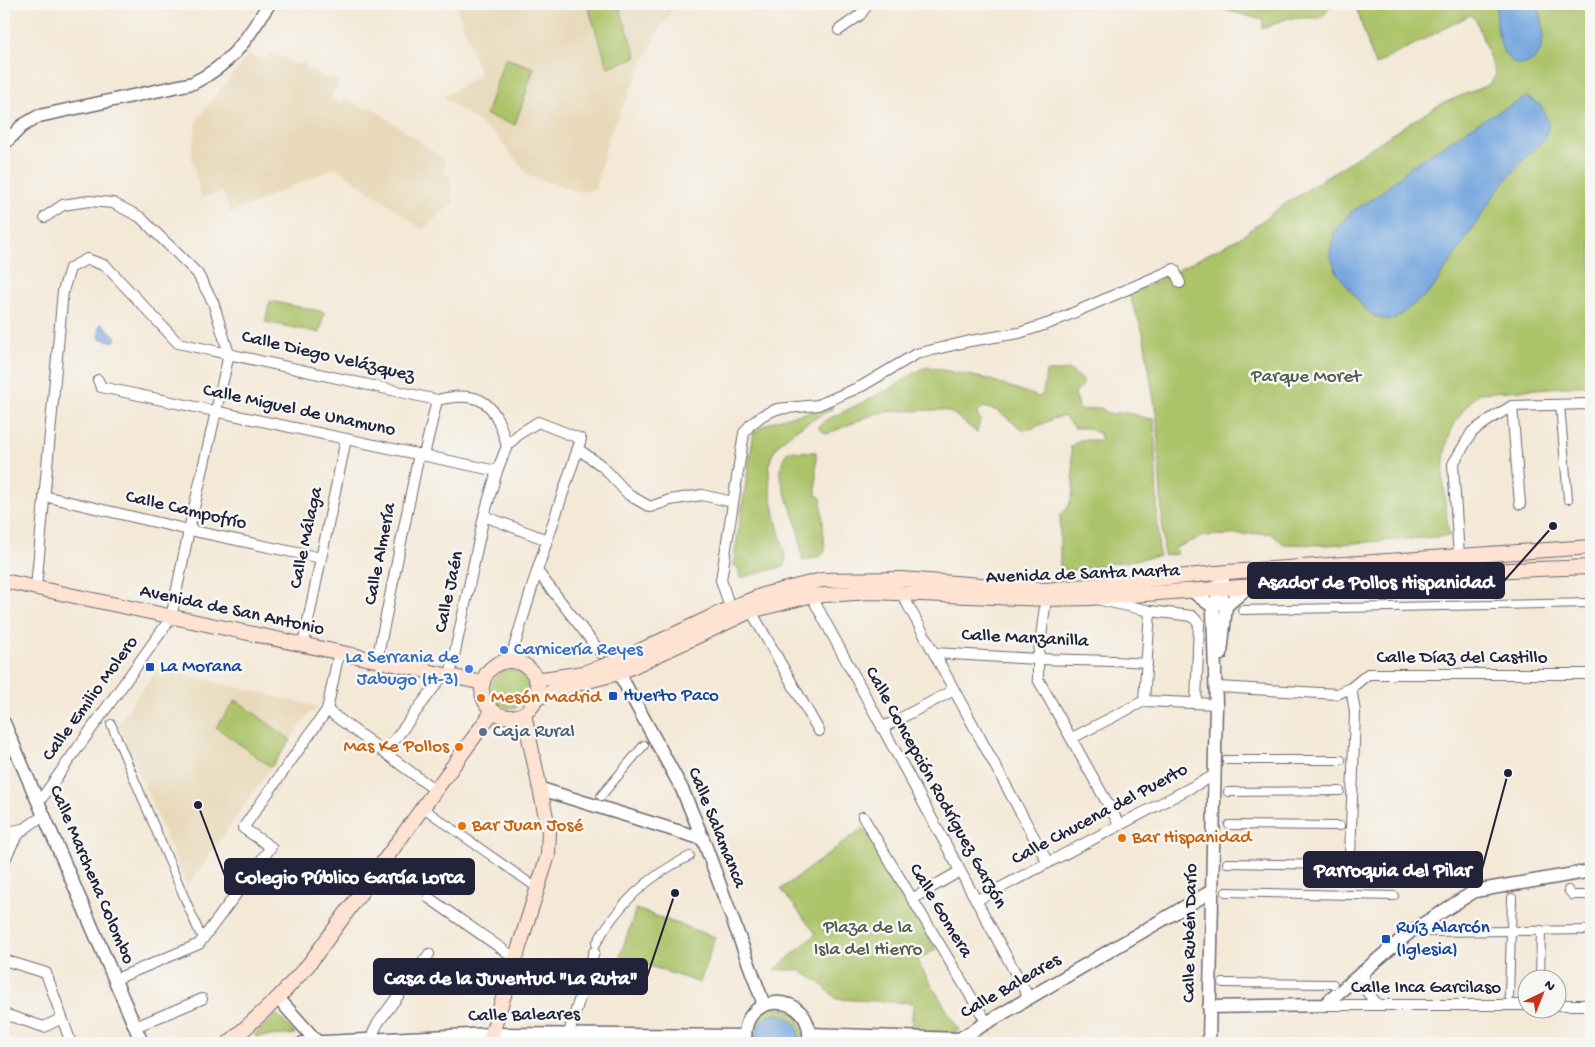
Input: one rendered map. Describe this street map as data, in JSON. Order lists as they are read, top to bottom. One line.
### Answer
{"streets":{"main road":["Avenida de Santa Marta","Avenida de San Antonio"],"street":["Calle Diego Velázquez","Calle Miguel de Unamuno","Calle Campofrío","Calle Málaga","Calle Almería","Calle Jaén","Calle Manzanilla","Calle Díaz del Castillo","Calle Emilio Molero","Calle Concepción Rodríguez Garzón","Calle Chucena del Puerto","Calle Salamanca","Calle Marchena Colombo","Calle Gomera","Calle Rubén Darío","Calle Baleares","Calle Inca Garcilaso"]},"crossings":[["Calle Diego Velázquez","Calle Almería"],["Calle Diego Velázquez","Calle Jaén"],["Calle Miguel de Unamuno","Calle Málaga"],["Calle Miguel de Unamuno","Calle Almería"],["Calle Miguel de Unamuno","Calle Jaén"],["Calle Campofrío","Calle Málaga"],["Calle Málaga","Avenida de San Antonio"],["Calle Almería","Avenida de San Antonio"],["Avenida de Santa Marta","Avenida de San Antonio"],["Avenida de Santa Marta","Calle Concepción Rodríguez Garzón"],["Avenida de Santa Marta","Calle Salamanca"],["Avenida de Santa Marta","Calle Rubén Darío"],["Calle Jaén","Avenida de San Antonio"],["Avenida de San Antonio","Calle Emilio Molero"],["Calle Díaz del Castillo","Calle Rubén Darío"],["Calle Emilio Molero","Calle Marchena Colombo"],["Calle Concepción Rodríguez Garzón","Calle Chucena del Puerto"],["Calle Concepción Rodríguez Garzón","Calle Baleares"],["Calle Chucena del Puerto","Calle Rubén Darío"],["Calle Gomera","Calle Baleares"],["Calle Rubén Darío","Calle Baleares"]],"parks":["Parque Moret","Plaza de la Isla del Hierro"],"places":{"other":["Asador de Pollos Hispanidad","Carnicería Reyes","La Serrania de Jabugo (H-3)","Mesón Madrid","Caja Rural","Mas Ke Pollos","Parroquia del Pilar","Colegio Público García Lorca","Bar Juan José","Bar Hispanidad","Casa de la Juventud \"La Ruta\""],"transit":["La Morana","Huerto Paco","Ruíz Alarcón (Iglesia)"]},"north":"top right"}
